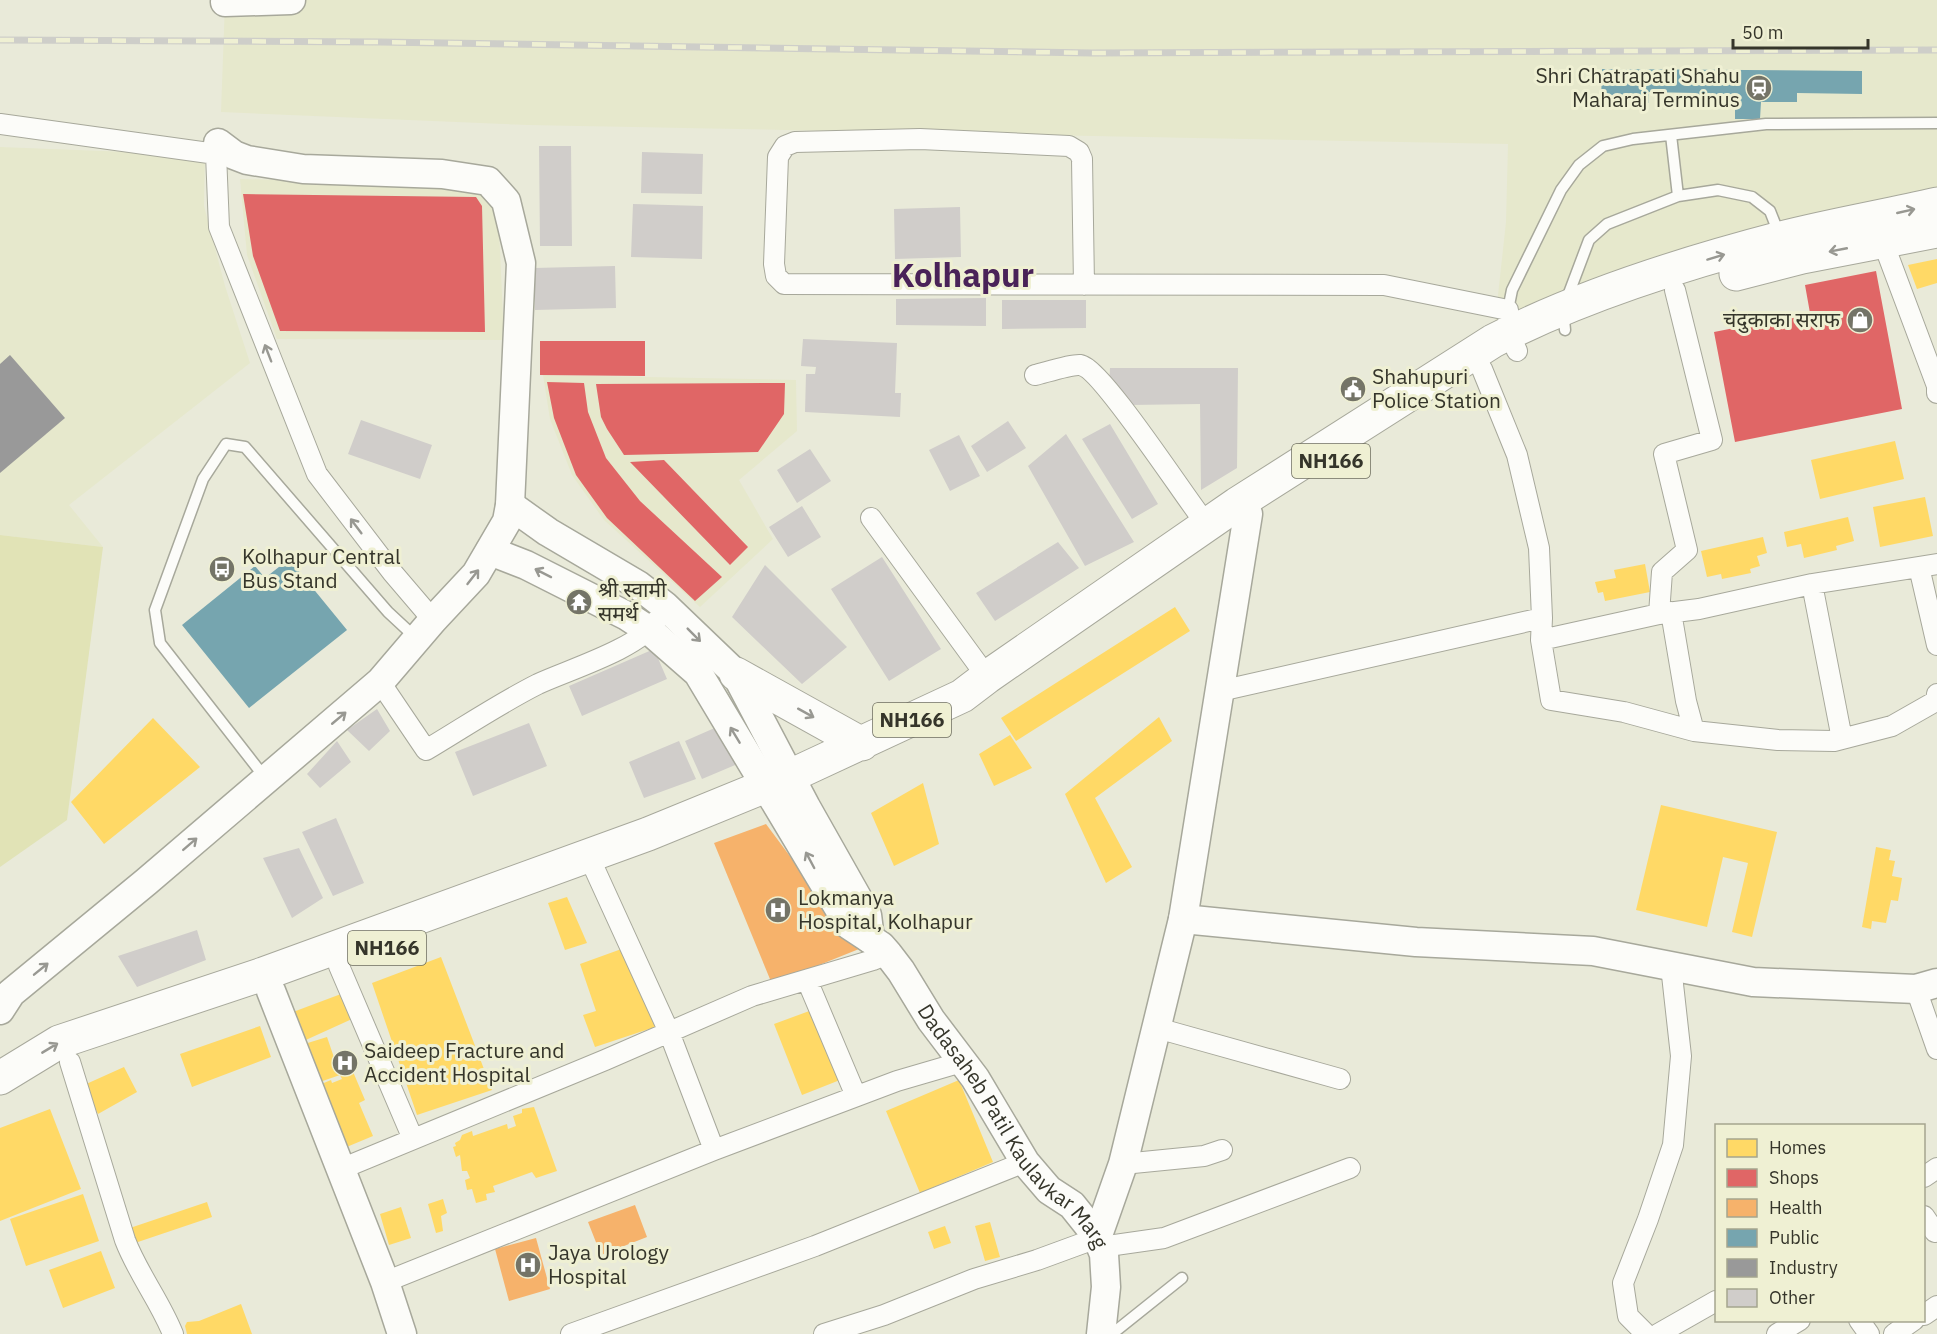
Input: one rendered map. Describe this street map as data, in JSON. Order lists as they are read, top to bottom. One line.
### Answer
{"streets":{"highway":["NH166"],"street":["Dadasaheb Patil Kaulavkar Marg"]},"crossings":[["NH166","Dadasaheb Patil Kaulavkar Marg"]],"districts":["Kolhapur"],"places":{"station":["Shri Chatrapati Shahu Maharaj Terminus"],"shop":["चंदुकाका सराफ"],"public building":["Shahupuri Police Station"],"bus stop":["Kolhapur Central Bus Stand"],"temple":["श्री स्वामी समर्थ"],"hospital":["Lokmanya Hospital, Kolhapur","Saideep Fracture and Accident Hospital","Jaya Urology Hospital"]},"legend":["Homes","Shops","Health","Public","Industry","Other"],"scale_bar":"50 m"}
